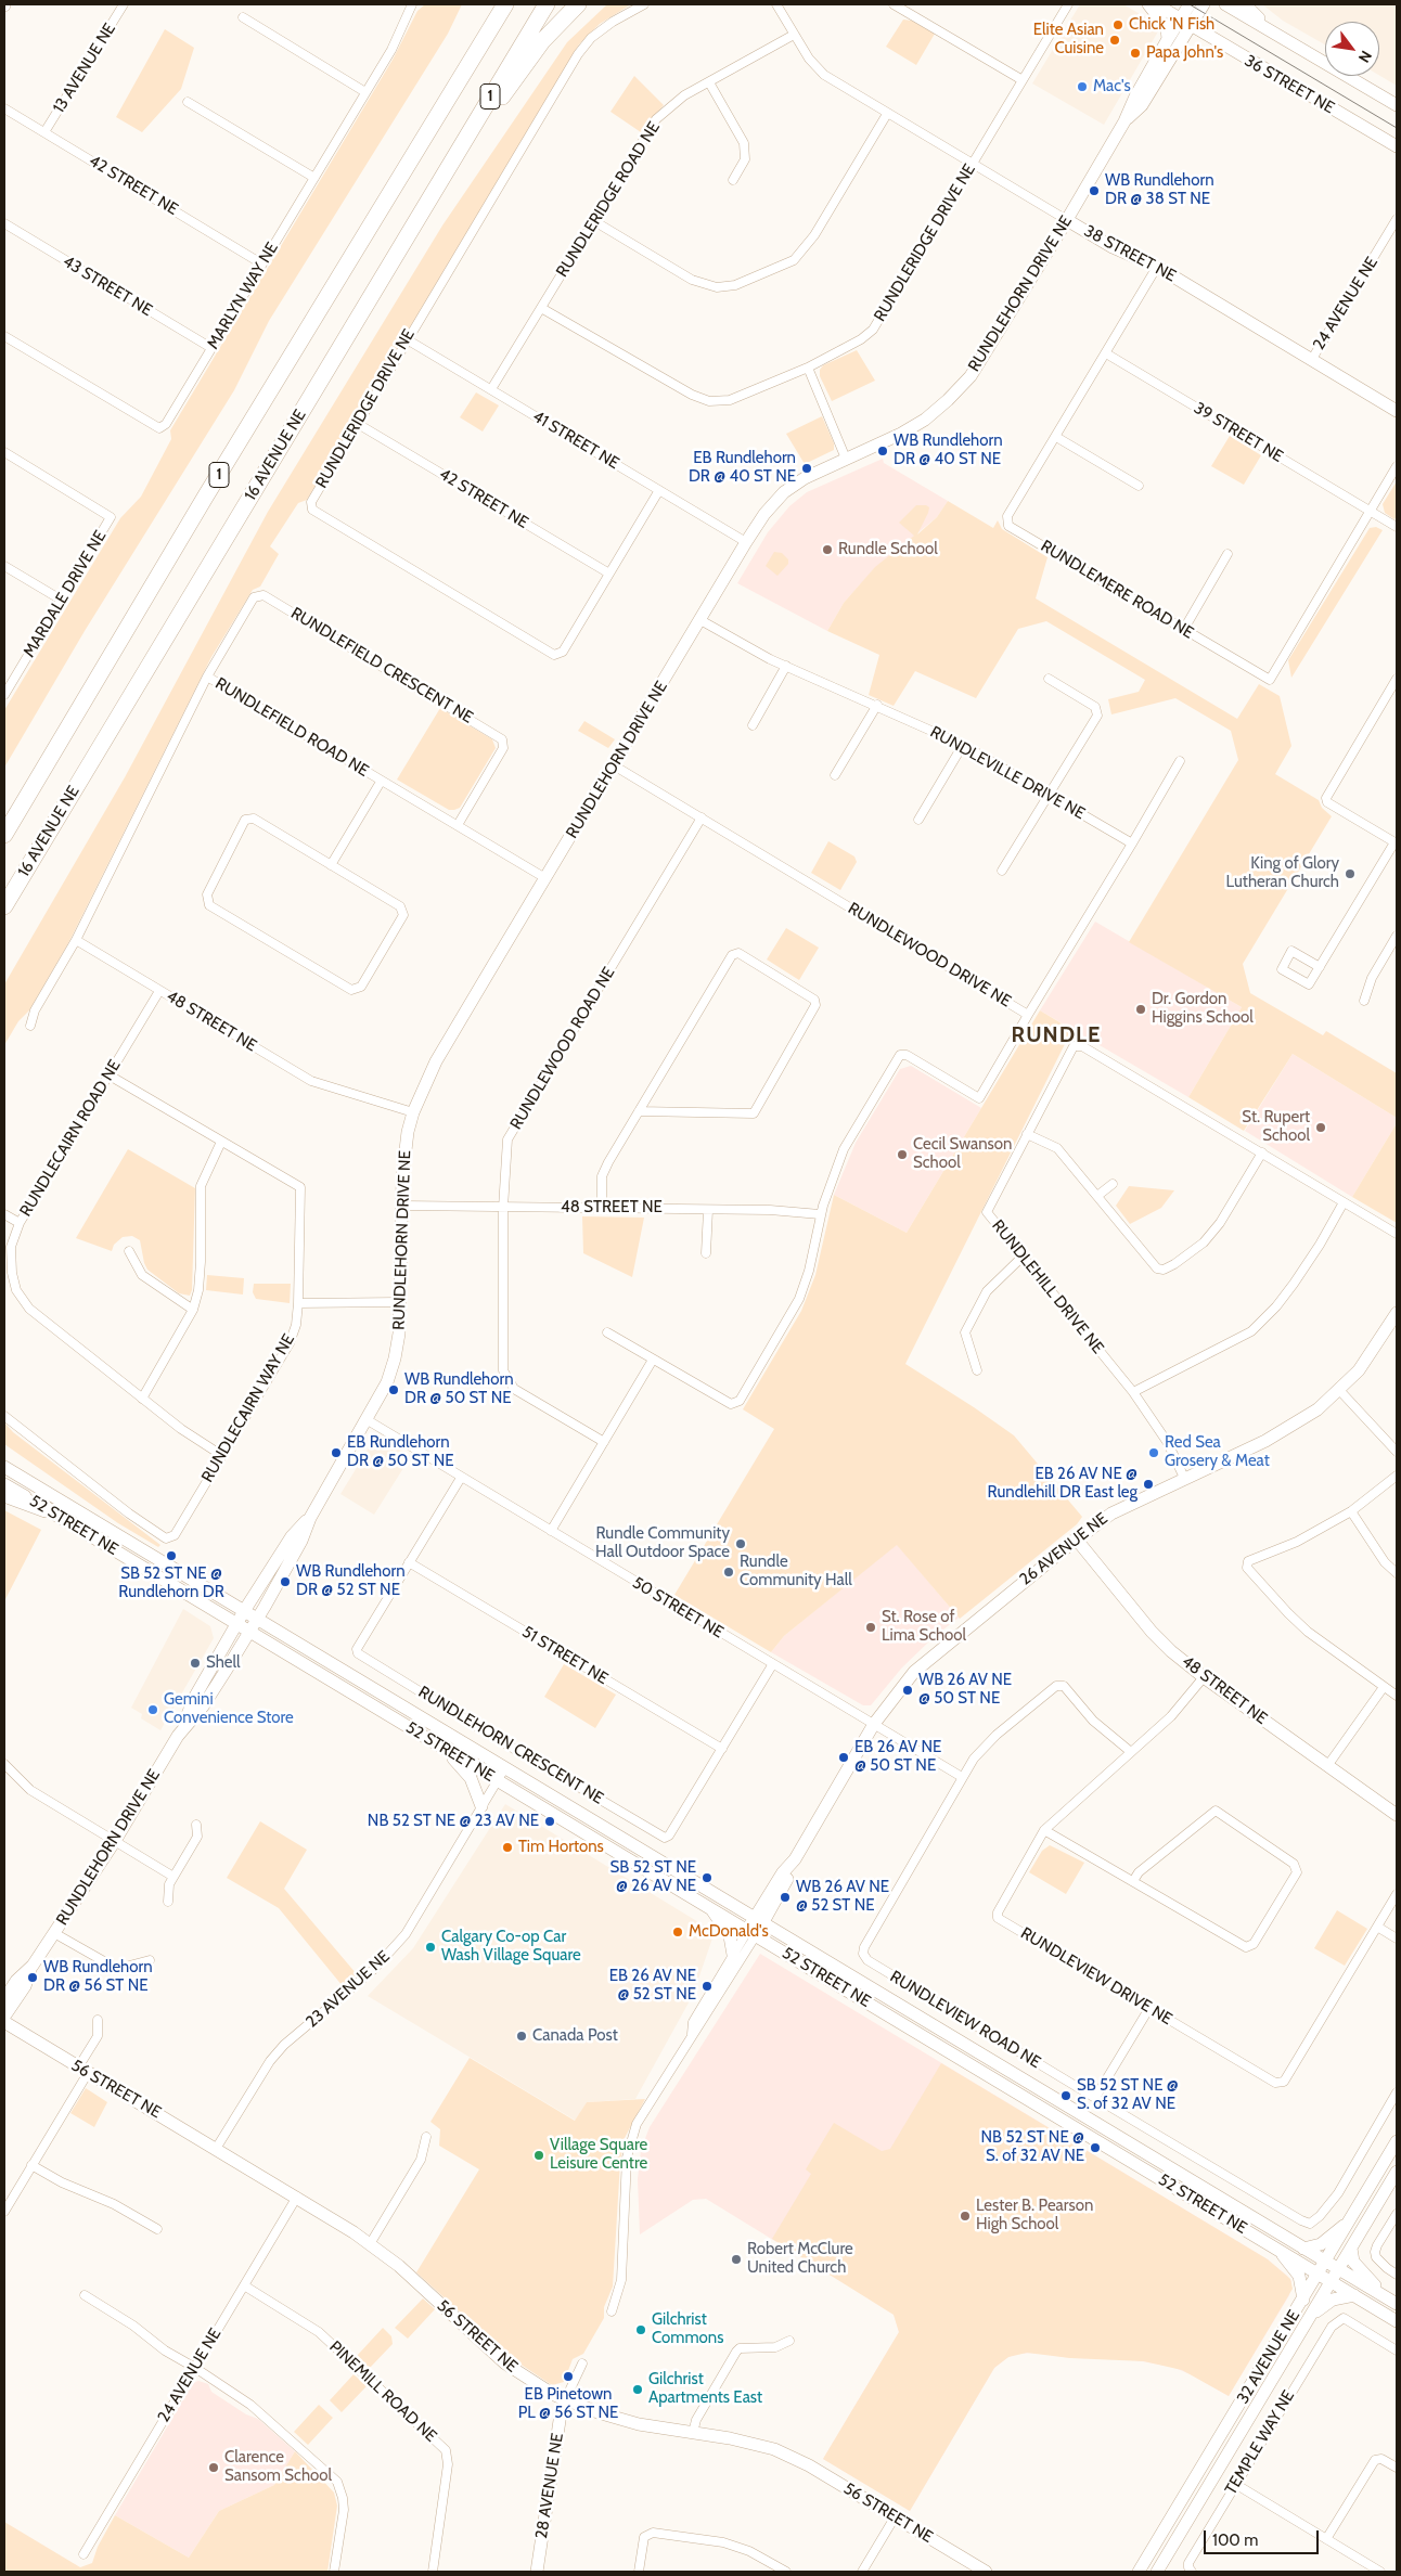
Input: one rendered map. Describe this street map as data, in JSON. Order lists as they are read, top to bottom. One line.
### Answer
{"streets":{"highway":["1","16 AVENUE NE"],"street":["13 AVENUE NE","36 STREET NE","42 STREET NE","RUNDLERIDGE ROAD NE","RUNDLERIDGE DRIVE NE","38 STREET NE","43 STREET NE","RUNDLEHORN DRIVE NE","MARLYN WAY NE","24 AVENUE NE","39 STREET NE","41 STREET NE","RUNDLEMERE ROAD NE","MARDALE DRIVE NE","RUNDLEFIELD CRESCENT NE","RUNDLEFIELD ROAD NE","RUNDLEVILLE DRIVE NE","RUNDLEWOOD DRIVE NE","48 STREET NE","RUNDLEWOOD ROAD NE","RUNDLECAIRN ROAD NE","RUNDLEHILL DRIVE NE","RUNDLECAIRN WAY NE","52 STREET NE","26 AVENUE NE","50 STREET NE","51 STREET NE","RUNDLEHORN CRESCENT NE","RUNDLEVIEW DRIVE NE","23 AVENUE NE","RUNDLEVIEW ROAD NE","56 STREET NE","32 AVENUE NE","PINEMILL ROAD NE","TEMPLE WAY NE","28 AVENUE NE"]},"crossings":[["13 AVENUE NE","42 STREET NE"],["36 STREET NE","RUNDLEHORN DRIVE NE"],["42 STREET NE","RUNDLERIDGE DRIVE NE"],["42 STREET NE","MARLYN WAY NE"],["RUNDLERIDGE ROAD NE","RUNDLERIDGE DRIVE NE"],["RUNDLERIDGE ROAD NE","38 STREET NE"],["RUNDLERIDGE ROAD NE","41 STREET NE"],["RUNDLERIDGE DRIVE NE","38 STREET NE"],["RUNDLERIDGE DRIVE NE","41 STREET NE"],["38 STREET NE","RUNDLEHORN DRIVE NE"],["38 STREET NE","24 AVENUE NE"],["38 STREET NE","RUNDLEMERE ROAD NE"],["43 STREET NE","MARLYN WAY NE"],["RUNDLEHORN DRIVE NE","41 STREET NE"],["RUNDLEHORN DRIVE NE","RUNDLEFIELD ROAD NE"],["RUNDLEHORN DRIVE NE","RUNDLEVILLE DRIVE NE"],["RUNDLEHORN DRIVE NE","RUNDLEWOOD DRIVE NE"],["RUNDLEHORN DRIVE NE","48 STREET NE"],["RUNDLEHORN DRIVE NE","52 STREET NE"],["RUNDLEHORN DRIVE NE","50 STREET NE"],["24 AVENUE NE","56 STREET NE"],["24 AVENUE NE","PINEMILL ROAD NE"],["39 STREET NE","RUNDLEMERE ROAD NE"],["RUNDLEFIELD CRESCENT NE","RUNDLEFIELD ROAD NE"],["RUNDLEFIELD ROAD NE","48 STREET NE"],["RUNDLEWOOD DRIVE NE","48 STREET NE"],["RUNDLEWOOD DRIVE NE","RUNDLEWOOD ROAD NE"],["48 STREET NE","RUNDLEWOOD ROAD NE"],["48 STREET NE","RUNDLECAIRN ROAD NE"],["48 STREET NE","26 AVENUE NE"],["48 STREET NE","RUNDLEVIEW DRIVE NE"],["RUNDLECAIRN ROAD NE","RUNDLECAIRN WAY NE"],["RUNDLEHILL DRIVE NE","26 AVENUE NE"],["52 STREET NE","26 AVENUE NE"],["52 STREET NE","23 AVENUE NE"],["52 STREET NE","32 AVENUE NE"],["26 AVENUE NE","50 STREET NE"],["50 STREET NE","RUNDLEHORN CRESCENT NE"],["50 STREET NE","RUNDLEVIEW ROAD NE"],["51 STREET NE","RUNDLEHORN CRESCENT NE"],["RUNDLEVIEW DRIVE NE","RUNDLEVIEW ROAD NE"],["23 AVENUE NE","56 STREET NE"],["56 STREET NE","28 AVENUE NE"]],"districts":["RUNDLE"],"places":["Chick 'N Fish","Elite Asian Cuisine","Papa John's","Mac's","WB Rundlehorn DR @ 38 ST NE","WB Rundlehorn DR @ 40 ST NE","EB Rundlehorn DR @ 40 ST NE","Rundle School","King of Glory Lutheran Church","Dr. Gordon Higgins School","St. Rupert School","Cecil Swanson School","WB Rundlehorn DR @ 50 ST NE","EB Rundlehorn DR @ 50 ST NE","Red Sea Grosery & Meat","EB 26 AV NE @ Rundlehill DR East leg","Rundle Community Hall Outdoor Space","SB 52 ST NE @ Rundlehorn DR","Rundle Community Hall","WB Rundlehorn DR @ 52 ST NE","St. Rose of Lima School","Shell","WB 26 AV NE @ 50 ST NE","Gemini Convenience Store","EB 26 AV NE @ 50 ST NE","NB 52 ST NE @ 23 AV NE","Tim Hortons","SB 52 ST NE @ 26 AV NE","WB 26 AV NE @ 52 ST NE","McDonald's","Calgary Co-op Car Wash Village Square","WB Rundlehorn DR @ 56 ST NE","EB 26 AV NE @ 52 ST NE","Canada Post","SB 52 ST NE @ S. of 32 AV NE","NB 52 ST NE @ S. of 32 AV NE","Village Square Leisure Centre","Lester B. Pearson High School","Robert McClure United Church","Gilchrist Commons","EB Pinetown PL @ 56 ST NE","Gilchrist Apartments East","Clarence Sansom School"],"scale_bar":"100 m","north":"bottom right"}
